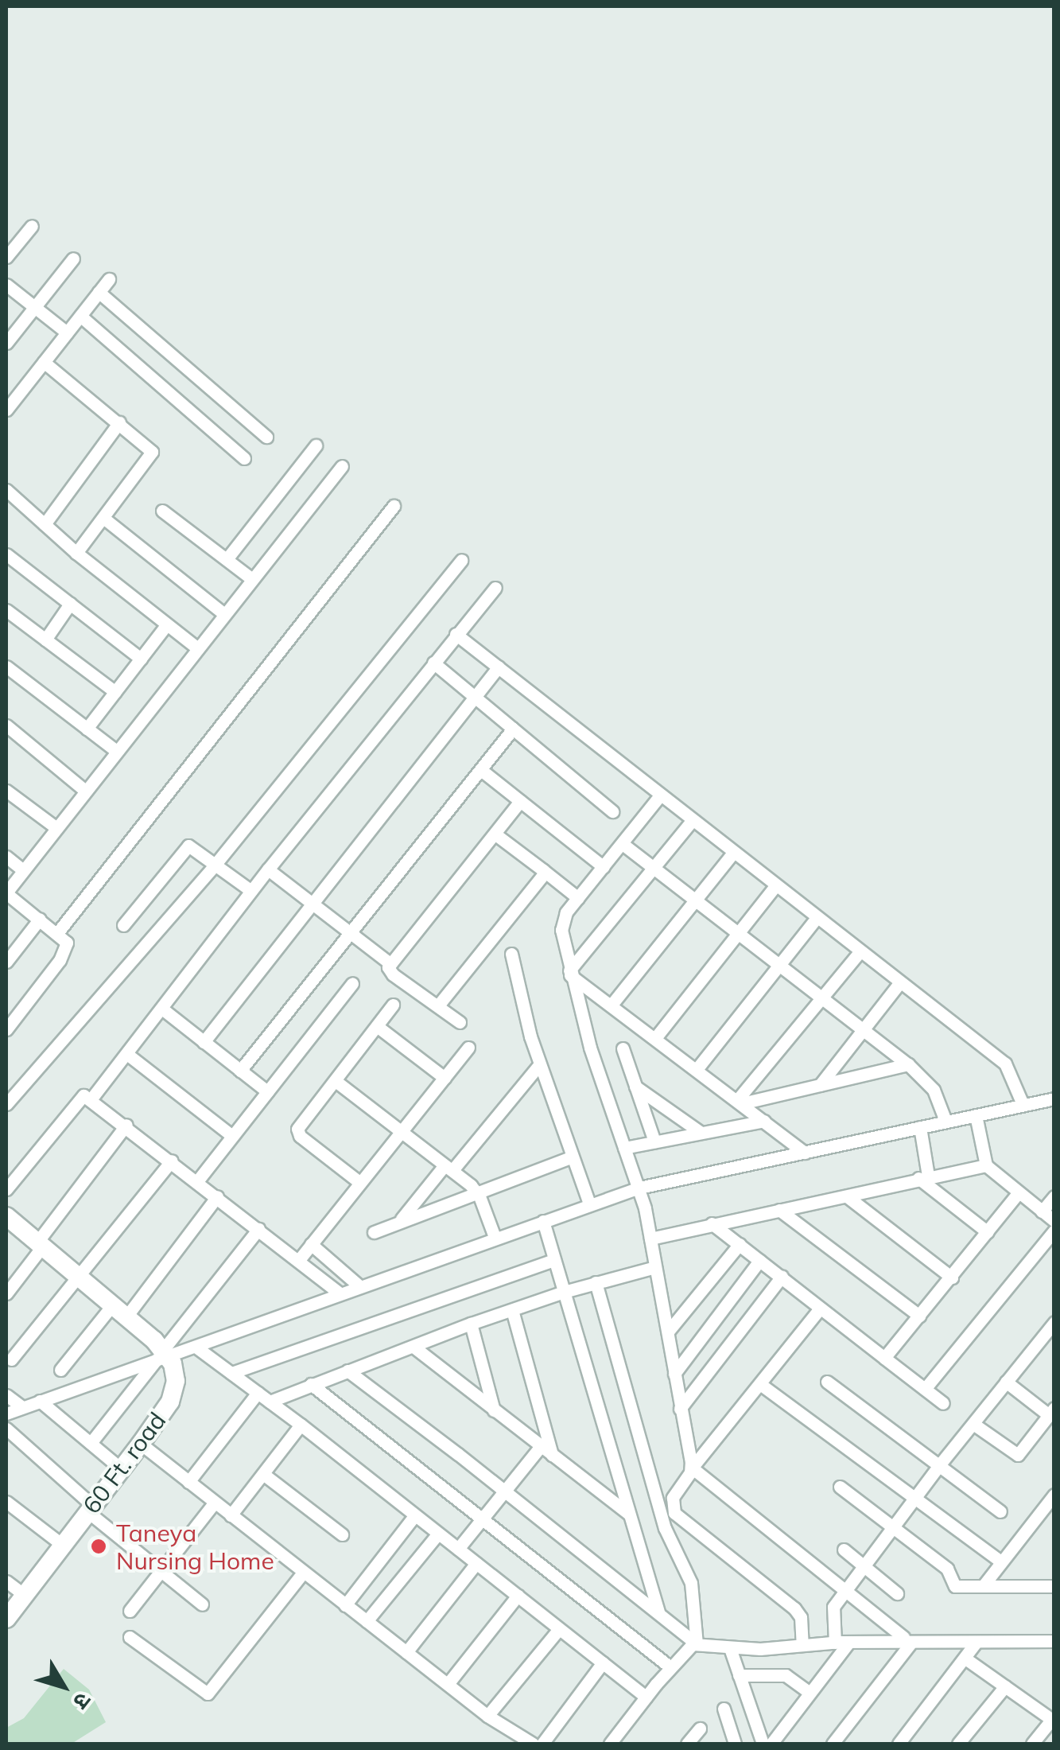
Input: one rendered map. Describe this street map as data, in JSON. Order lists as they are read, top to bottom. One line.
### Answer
{"streets":{"street":["60 Ft. road"]},"places":["Taneya Nursing Home"],"north":"bottom right"}
